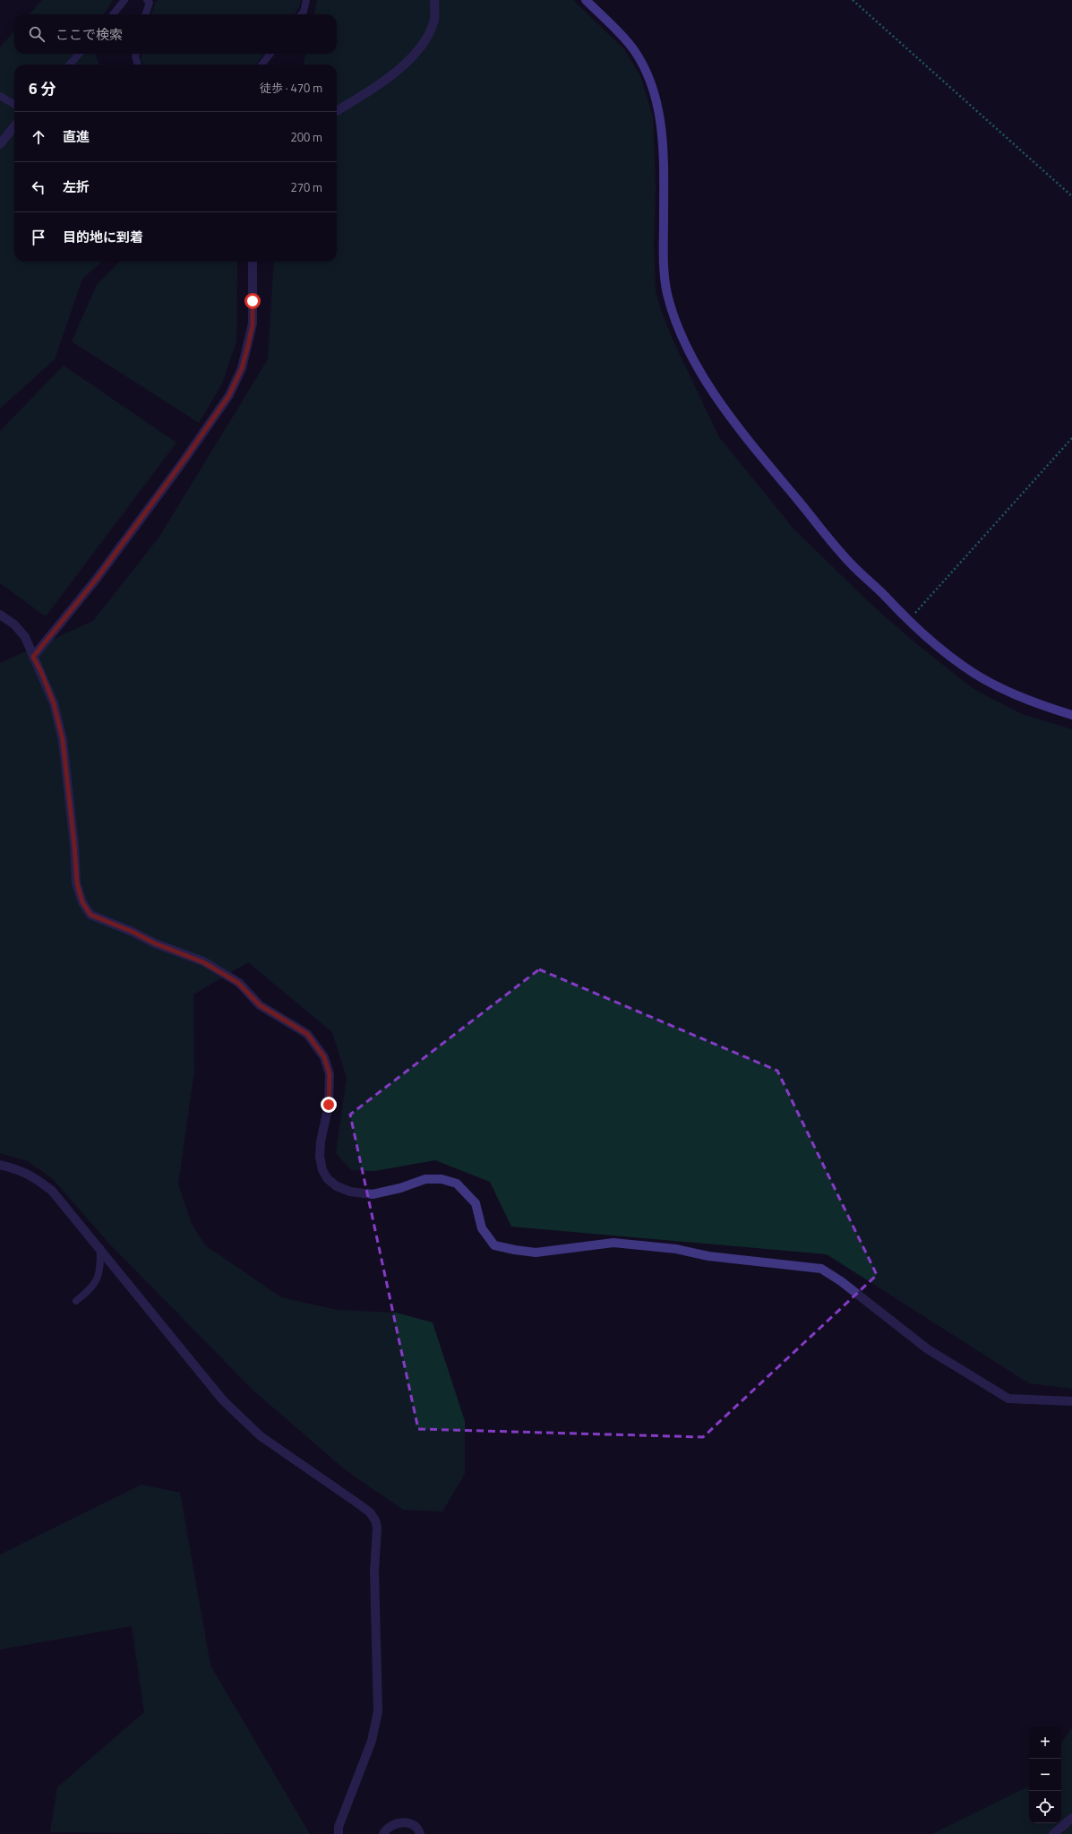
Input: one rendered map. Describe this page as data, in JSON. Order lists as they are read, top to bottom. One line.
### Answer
{"page":{"search":"ここで検索","heading":["6 分","徒歩 · 470 m"],"list":[["直進","200 m"],["左折","270 m"],"目的地に到着"],"map_buttons":["+","−"]}}
